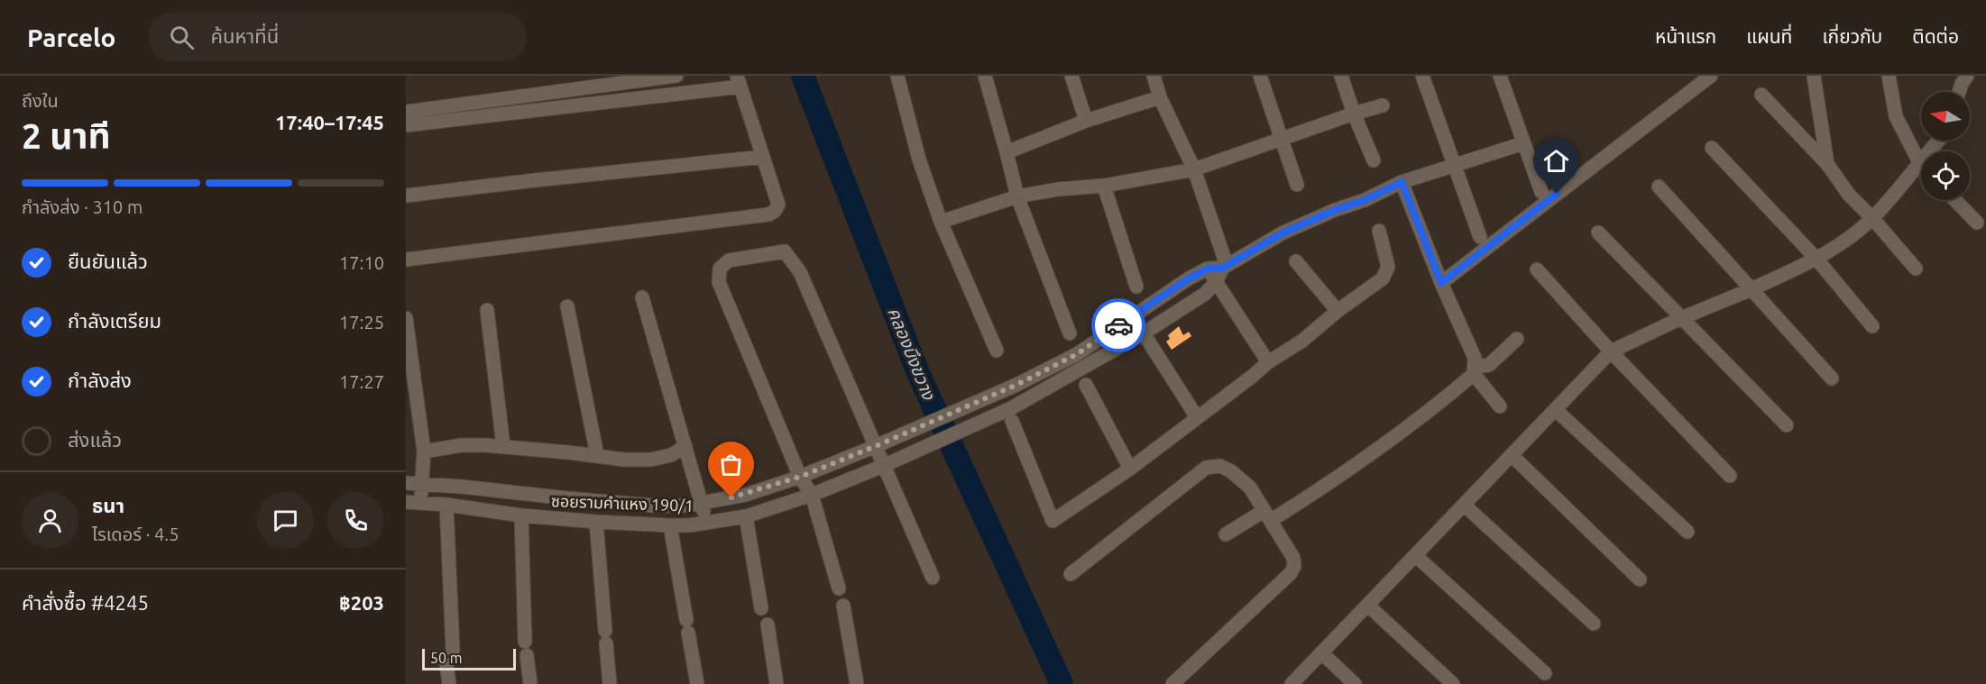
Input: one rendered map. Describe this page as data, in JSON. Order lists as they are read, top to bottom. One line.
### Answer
{"streets":{"street":["ซอยรามคำแหง 190/1"]},"water":["คลองบึงขวาง"],"scale_bar":"50 m","north":"left","page":{"header":"Parcelo","search":"ค้นหาที่นี่","nav":["หน้าแรก","แผนที่","เกี่ยวกับ","ติดต่อ"],"heading":["2 นาที","ถึงใน","17:40–17:45"],"panel":["ธนา","ไรเดอร์ · 4.5","คำสั่งซื้อ #4245","฿203"],"bar":"กำลังส่ง · 310 m","list":[["ยืนยันแล้ว","17:10"],["กำลังเตรียม","17:25"],["กำลังส่ง","17:27"],"ส่งแล้ว"],"scale":"50 m"}}
